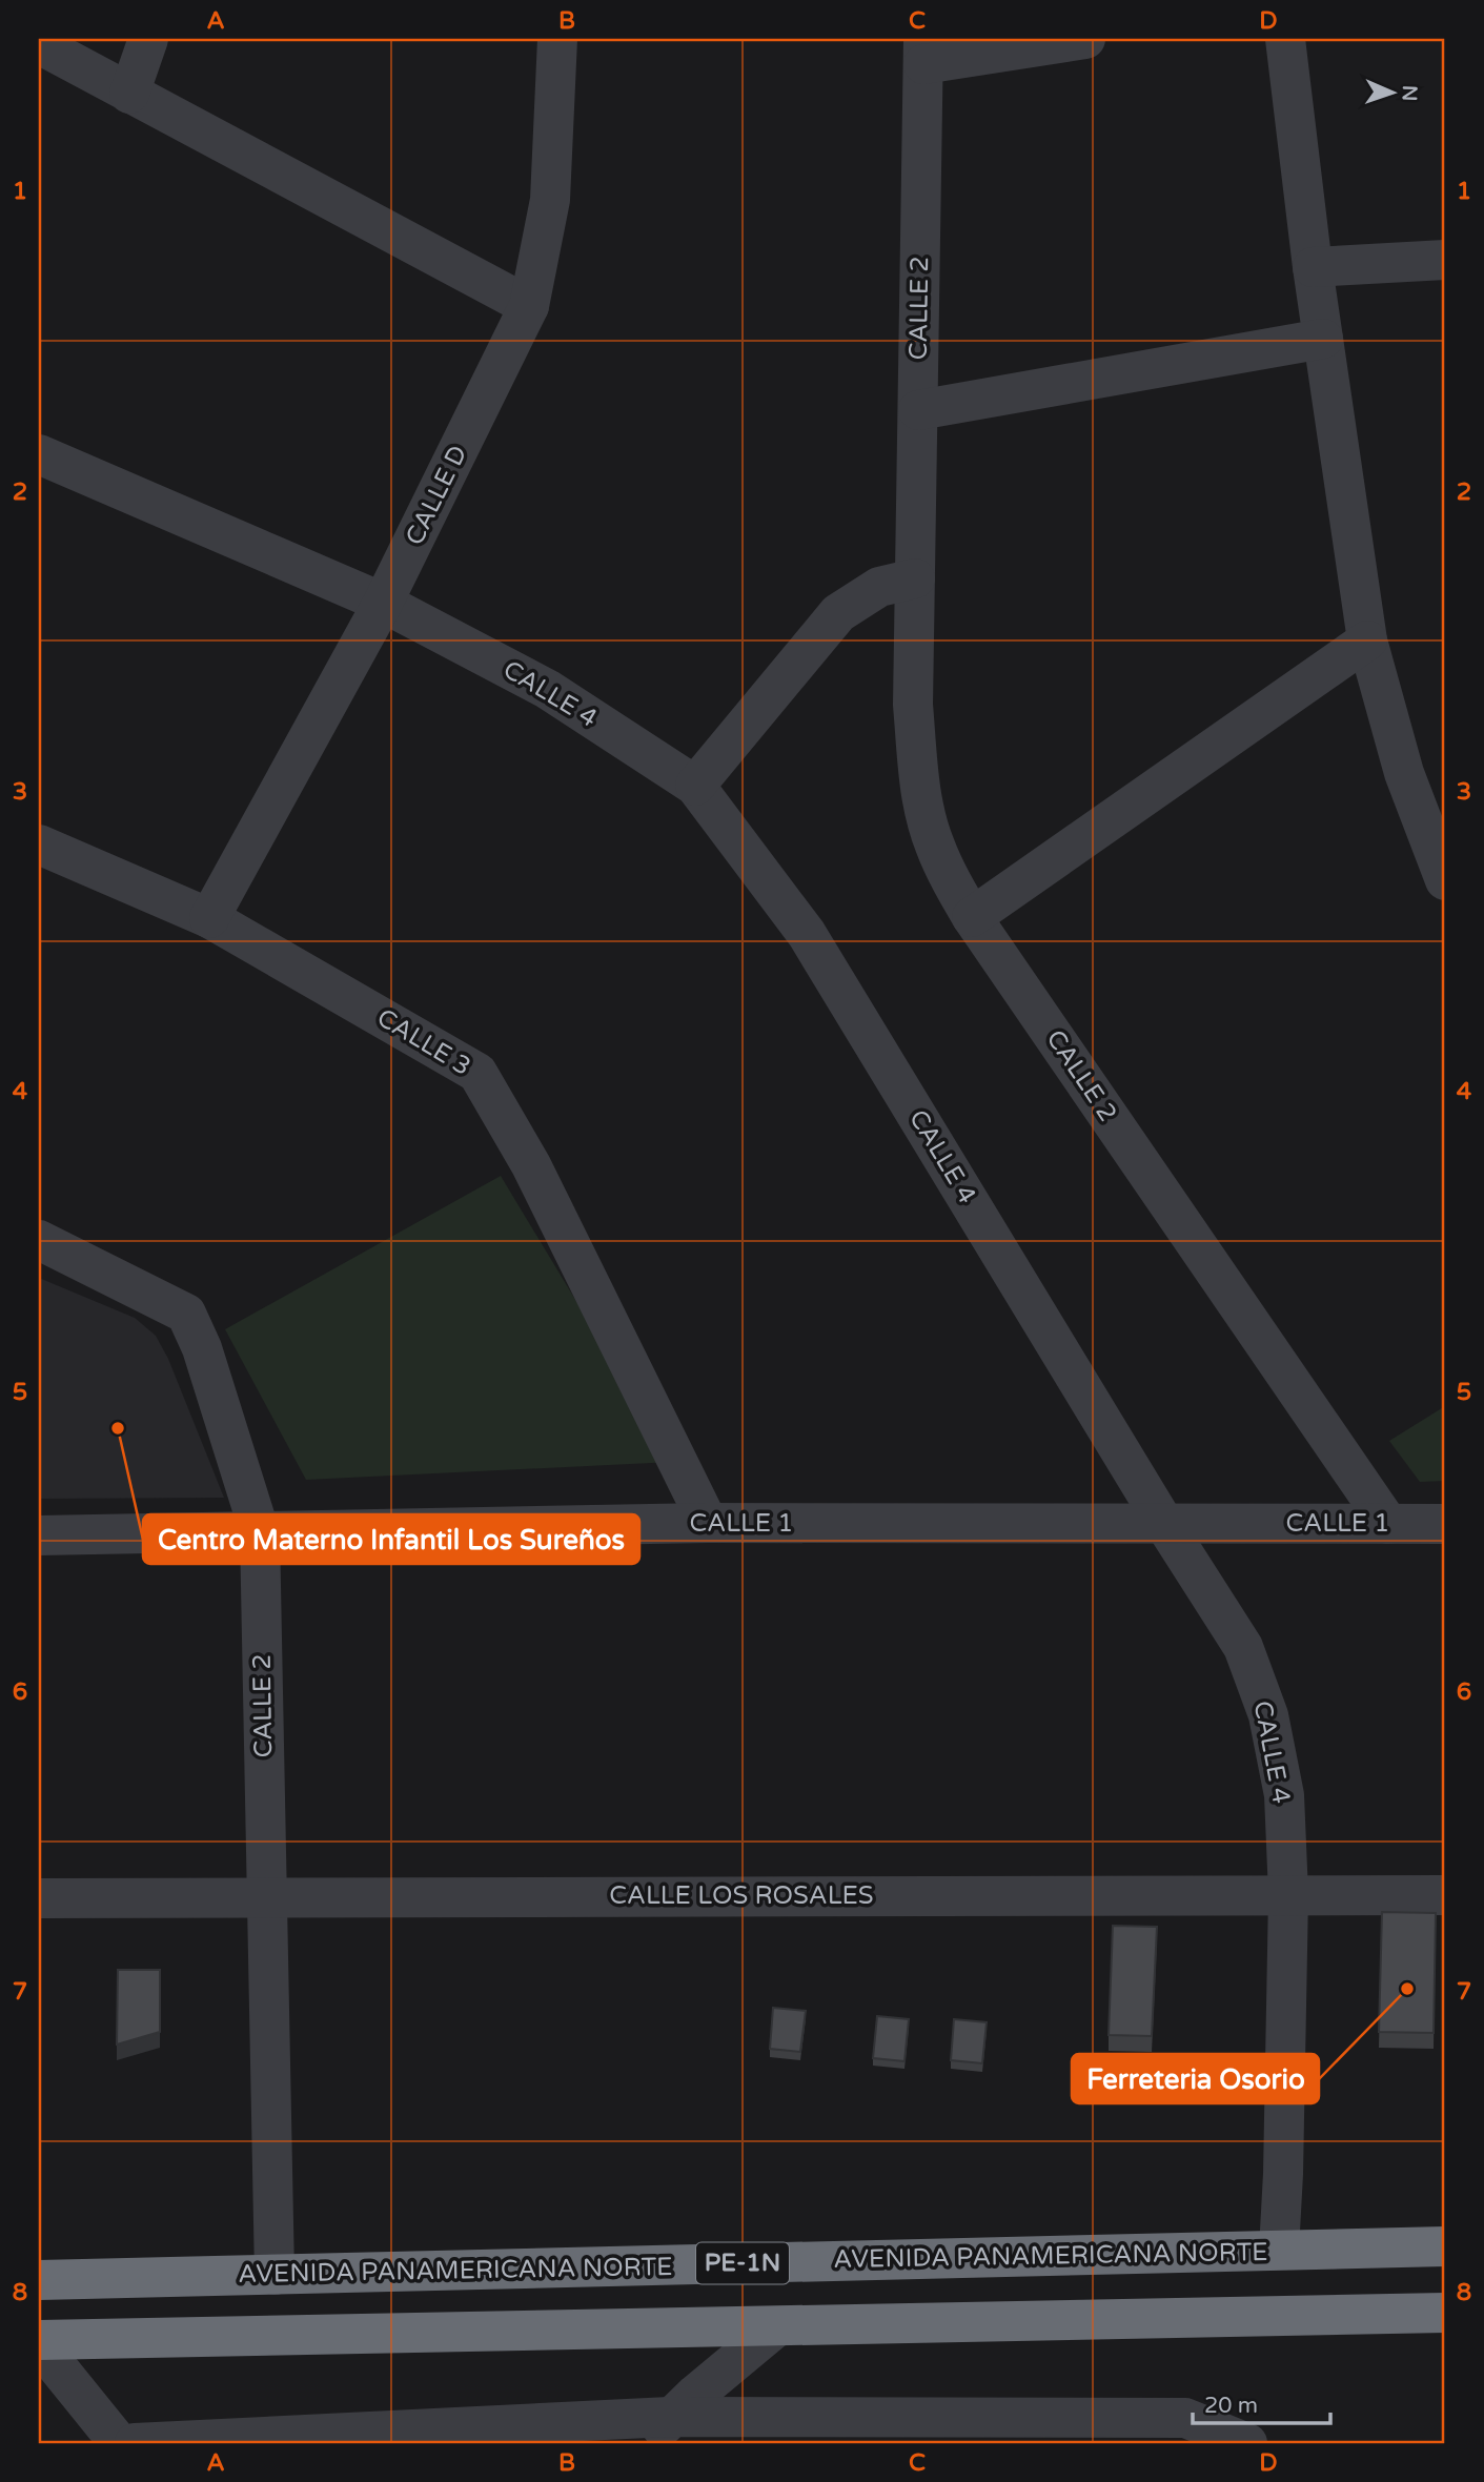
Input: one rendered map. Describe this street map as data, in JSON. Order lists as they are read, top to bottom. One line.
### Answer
{"streets":{"highway":["AVENIDA PANAMERICANA NORTE","PE-1N"],"street":["CALLE 2","CALLE D","CALLE 4","CALLE 3","CALLE 1","CALLE LOS ROSALES"]},"crossings":[["CALLE 2","CALLE 1"],["CALLE 2","CALLE LOS ROSALES"],["CALLE 2","AVENIDA PANAMERICANA NORTE"],["CALLE D","CALLE 4"],["CALLE D","CALLE 3"],["CALLE 4","CALLE 1"],["CALLE 4","CALLE LOS ROSALES"],["CALLE 4","AVENIDA PANAMERICANA NORTE"],["CALLE 3","CALLE 1"]],"places":["Centro Materno Infantil Los Sureños","Ferreteria Osorio"],"scale_bar":"20 m","north":"right","grid":{"columns":["A","B","C","D"],"rows":["1","2","3","4","5","6","7","8"]}}
